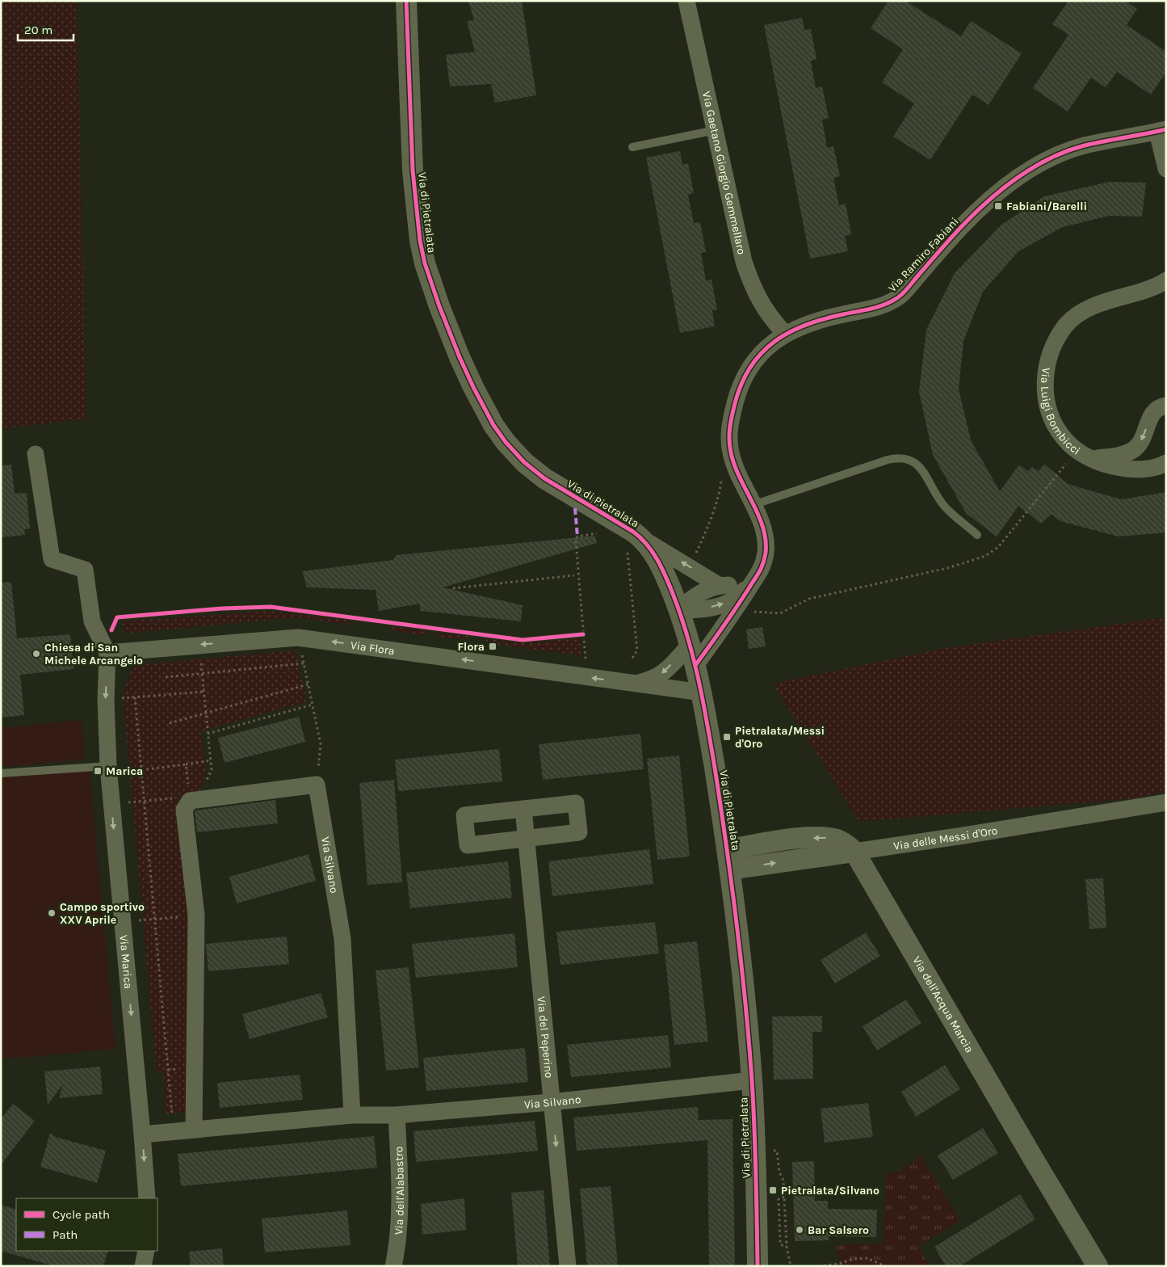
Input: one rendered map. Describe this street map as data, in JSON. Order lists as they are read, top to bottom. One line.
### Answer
{"streets":{"street":["Via Gaetano Giorgio Gemmellaro","Via di Pietralata","Via Ramiro Fabiani","Via Luigi Bombicci","Via Flora","Via delle Messi d'Oro","Via Silvano","Via Marica","Via dell'Acqua Marcia","Via del Peperino","Via dell'Alabastro"]},"crossings":[["Via Gaetano Giorgio Gemmellaro","Via Ramiro Fabiani"],["Via di Pietralata","Via Ramiro Fabiani"],["Via di Pietralata","Via Flora"],["Via di Pietralata","Via Silvano"],["Via Flora","Via Marica"],["Via delle Messi d'Oro","Via dell'Acqua Marcia"],["Via Silvano","Via Marica"],["Via Silvano","Via del Peperino"],["Via Silvano","Via dell'Alabastro"]],"one_way":["Via del Peperino"],"places":{"transit":["Fabiani/Barelli","Flora","Pietralata/Messi d'Oro","Marica","Pietralata/Silvano"],"other":["Chiesa di San Michele Arcangelo","Campo sportivo XXV Aprile","Bar Salsero"]},"legend":["Cycle path","Path"],"scale_bar":"20 m"}
